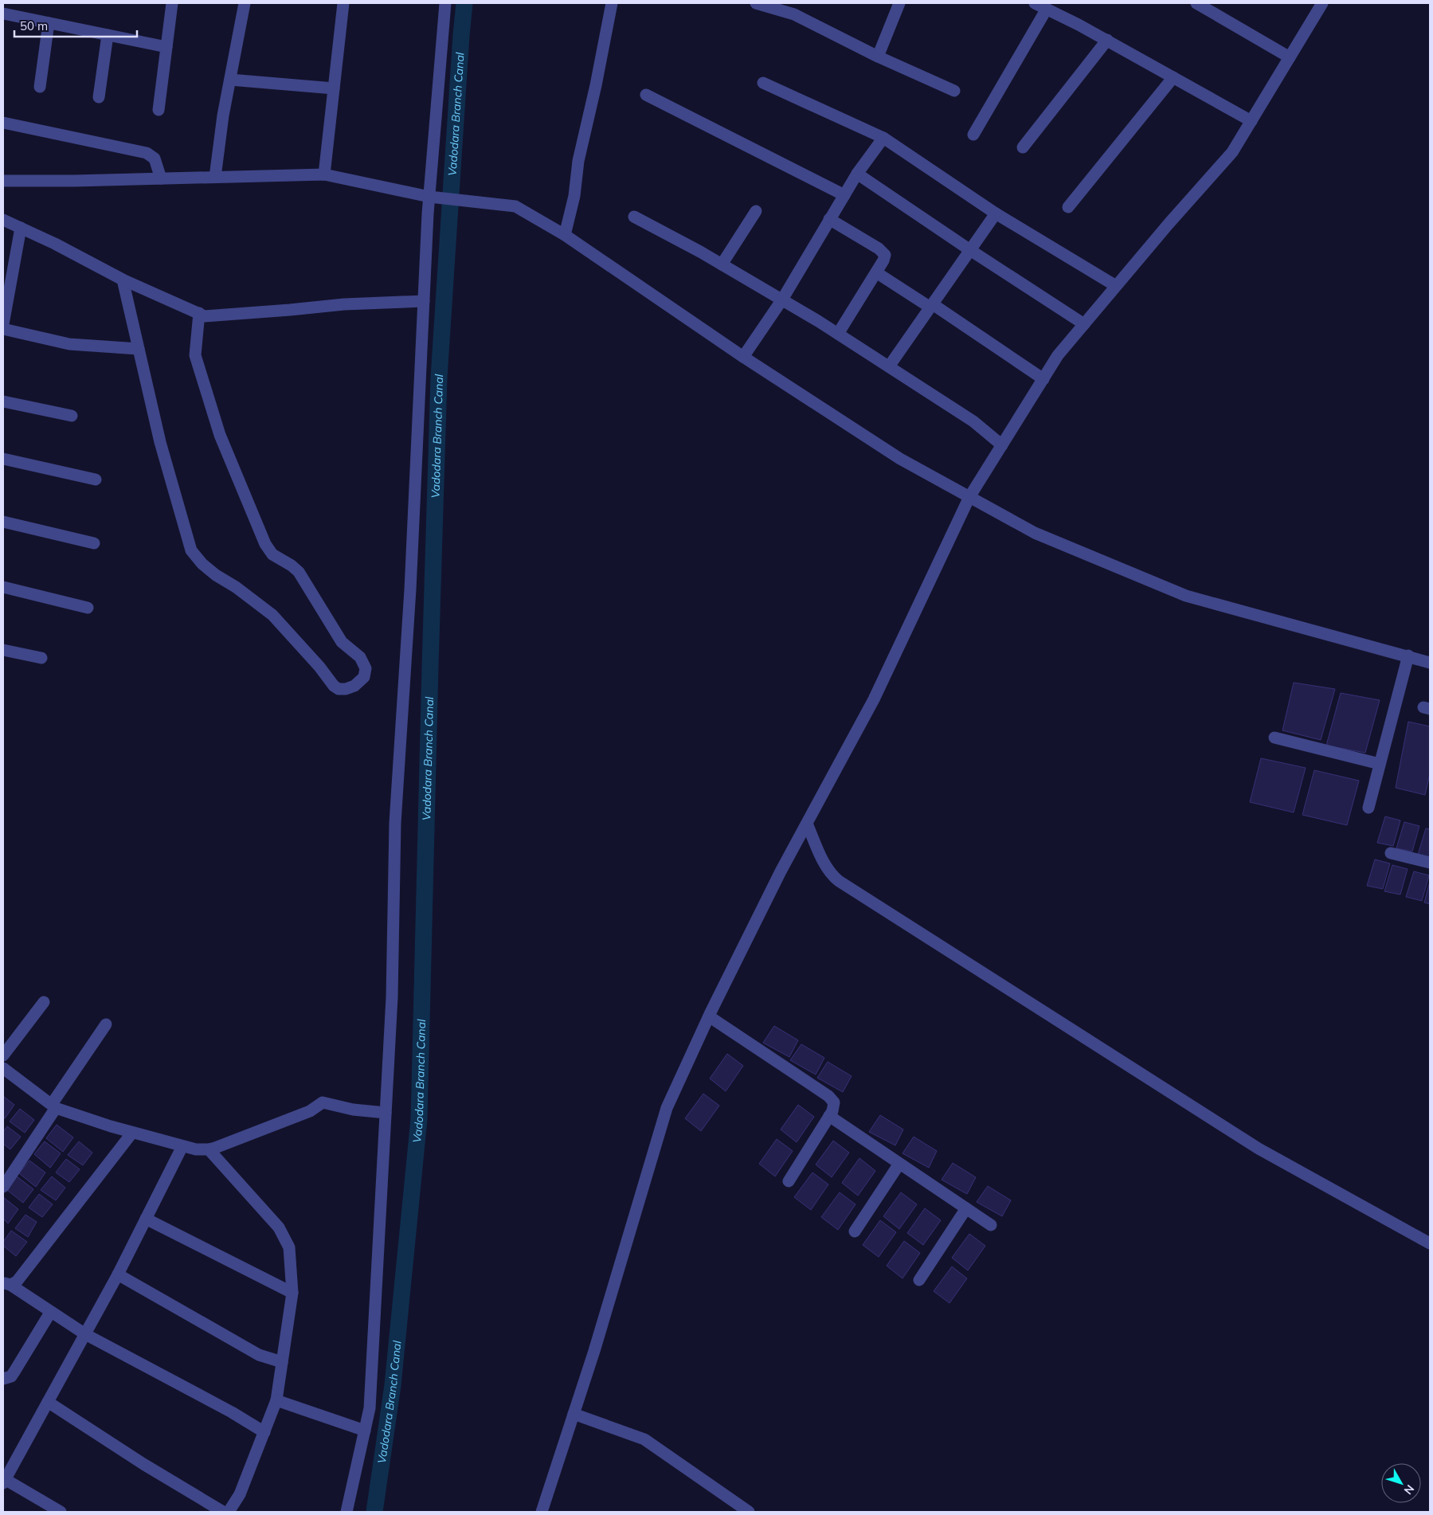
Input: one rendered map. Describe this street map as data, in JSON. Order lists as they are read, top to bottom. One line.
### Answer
{"water":["Vadodara Branch Canal"],"scale_bar":"50 m","north":"bottom right"}
